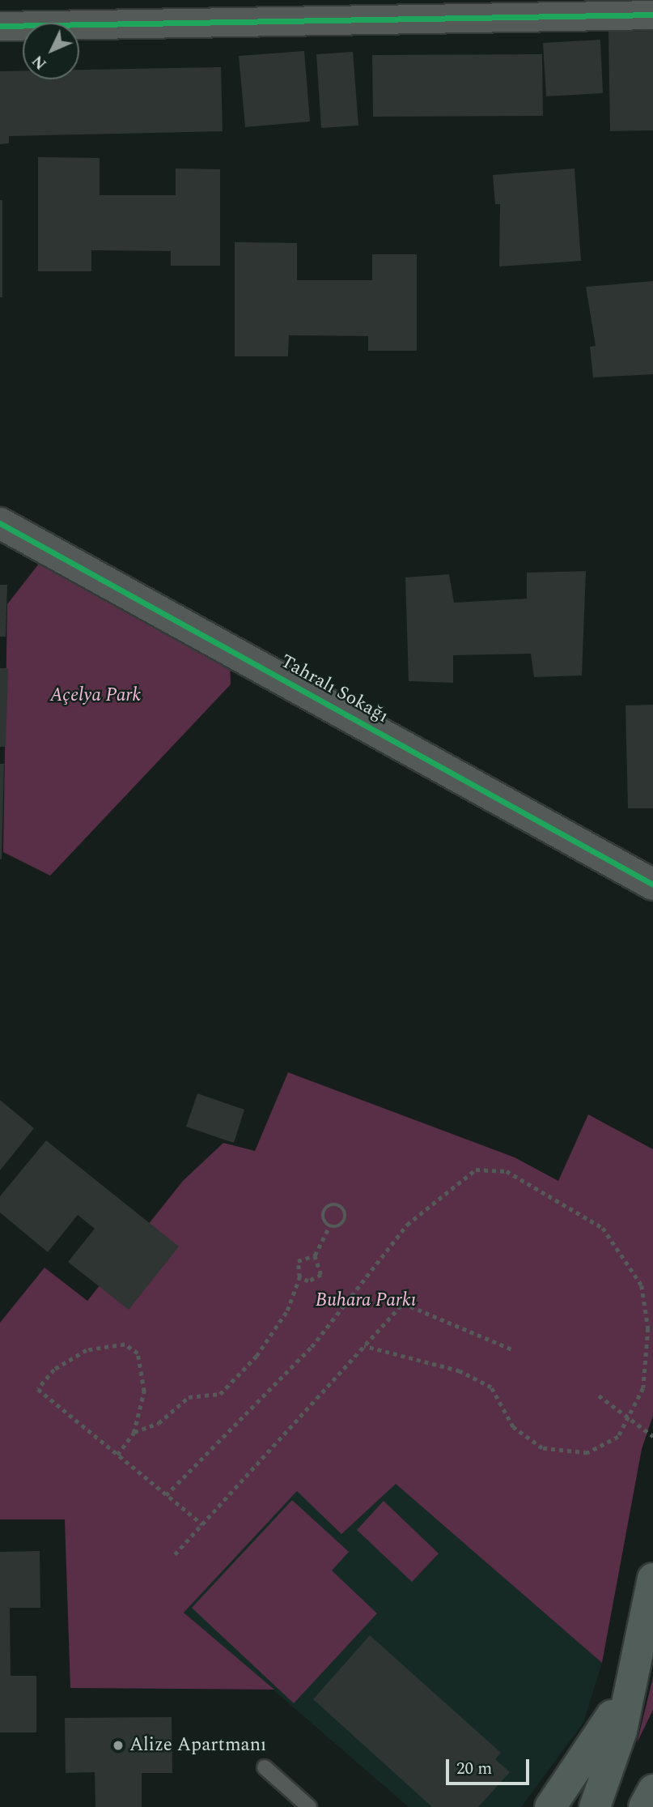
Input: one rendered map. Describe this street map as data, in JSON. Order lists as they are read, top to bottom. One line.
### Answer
{"streets":{"street":["Tahralı Sokağı"]},"parks":["Açelya Park","Buhara Parkı"],"places":["Alize Apartmanı"],"scale_bar":"20 m","north":"bottom left"}
